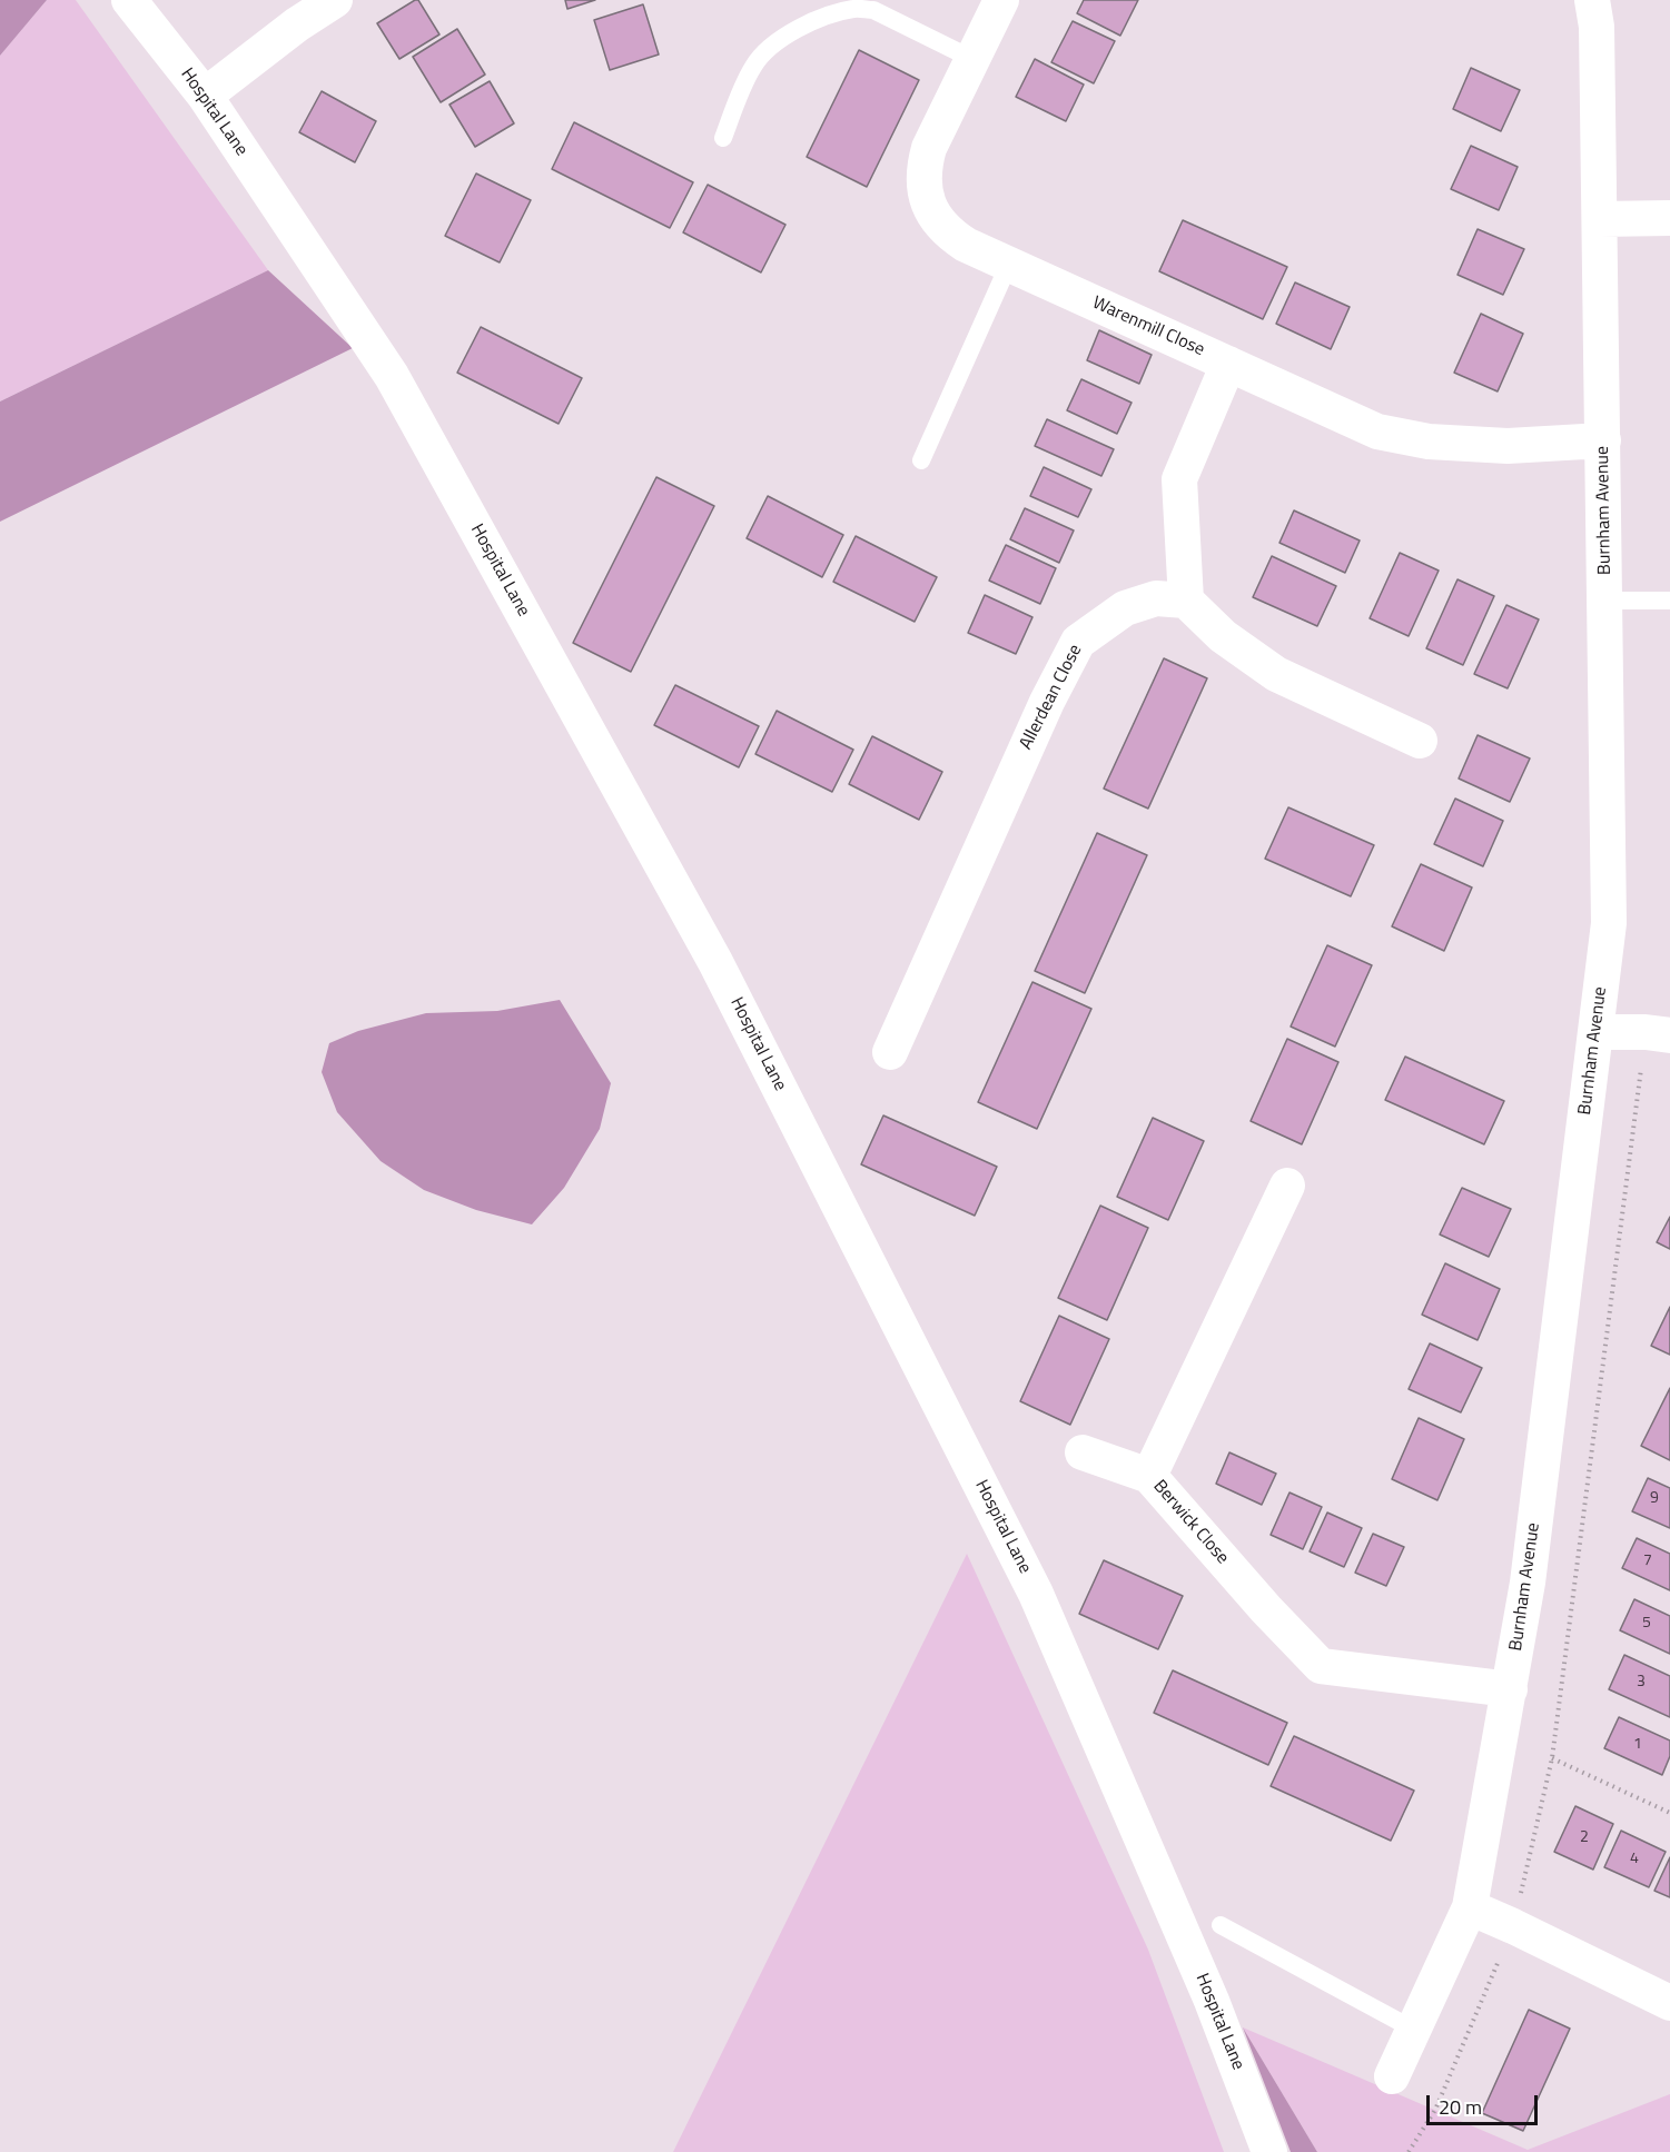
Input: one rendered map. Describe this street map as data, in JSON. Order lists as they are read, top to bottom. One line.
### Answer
{"streets":{"street":["Hospital Lane","Warenmill Close","Burnham Avenue","Allerdean Close","Berwick Close"]},"crossings":[["Warenmill Close","Burnham Avenue"],["Burnham Avenue","Berwick Close"]],"house_numbers":["9","7","5","3","1","2","4"],"scale_bar":"20 m"}
